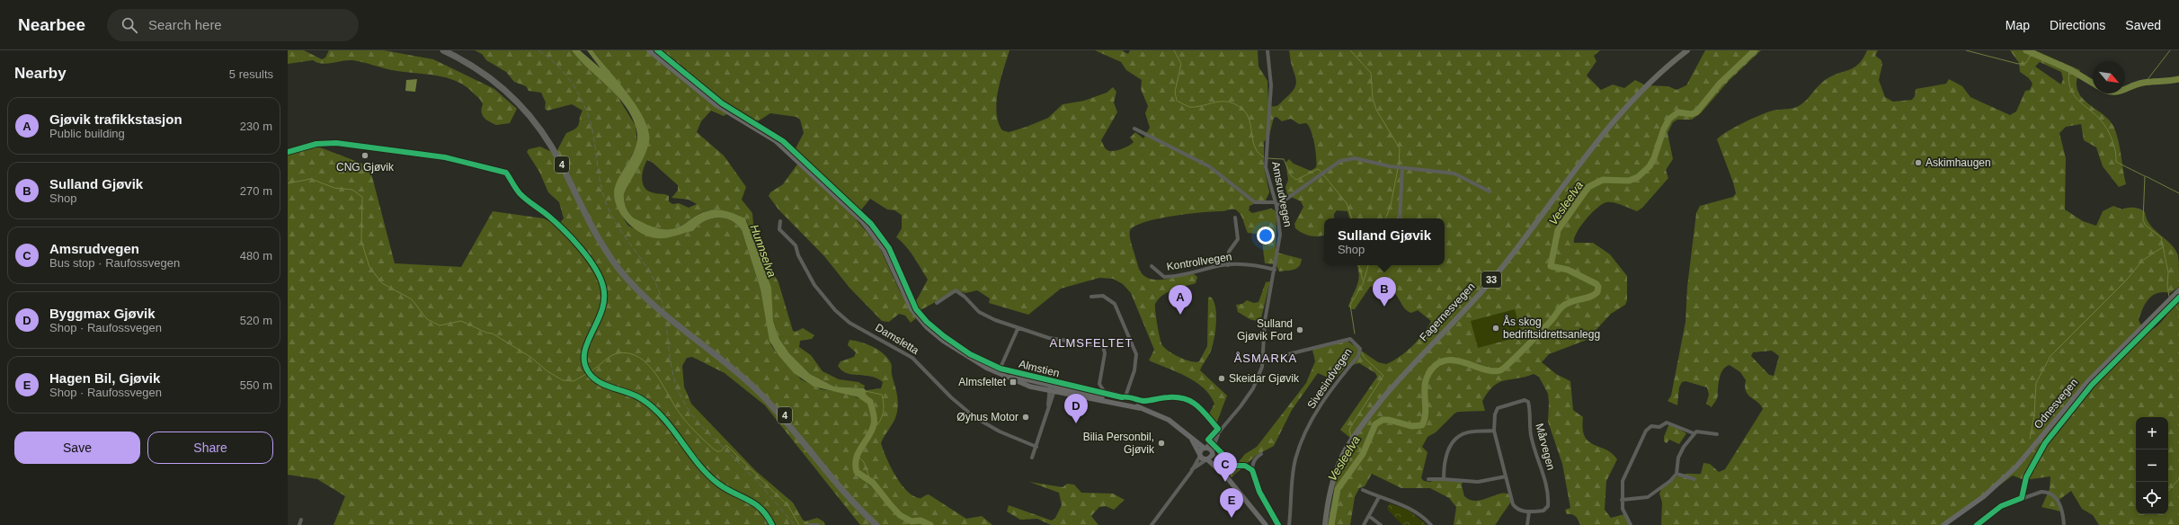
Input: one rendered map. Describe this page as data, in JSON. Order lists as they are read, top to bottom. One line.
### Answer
{"streets":{"highway":["4"],"main road":["33","Fagernesvegen","Odnesvegen"],"street":["Amsrudvegen","Kontrollvegen","Damsletta","Almstien","Sivesindvegen","Mårvegen"]},"crossings":[["Amsrudvegen","Kontrollvegen"],["Amsrudvegen","Sivesindvegen"]],"districts":["ALMSFELTET","ÅSMARKA"],"water":["Vesleelva","Hunnselva"],"places":{"other":["CNG Gjøvik","Askimhaugen","Ås skog bedriftsidrettsanlegg","Sulland Gjøvik Ford","Skeidar Gjøvik","Øyhus Motor","Bilia Personbil, Gjøvik"],"transit":["Almsfeltet"]},"north":"bottom right","page":{"header":"Nearbee","search":"Search here","nav":["Map","Directions","Saved"],"heading":["Nearby","5 results"],"list":[{"mark":"A","name":"Gjøvik trafikkstasjon","note":"Public building","value":"230 m"},{"mark":"B","name":"Sulland Gjøvik","note":"Shop","value":"270 m"},{"mark":"C","name":"Amsrudvegen","note":"Bus stop · Raufossvegen","value":"480 m"},{"mark":"D","name":"Byggmax Gjøvik","note":"Shop · Raufossvegen","value":"520 m"},{"mark":"E","name":"Hagen Bil, Gjøvik","note":"Shop · Raufossvegen","value":"550 m"}],"popup":["Sulland Gjøvik","Shop"],"pins":["B","A","D","C","E"],"map_buttons":["+","−"],"buttons":["Save","Share"]}}
